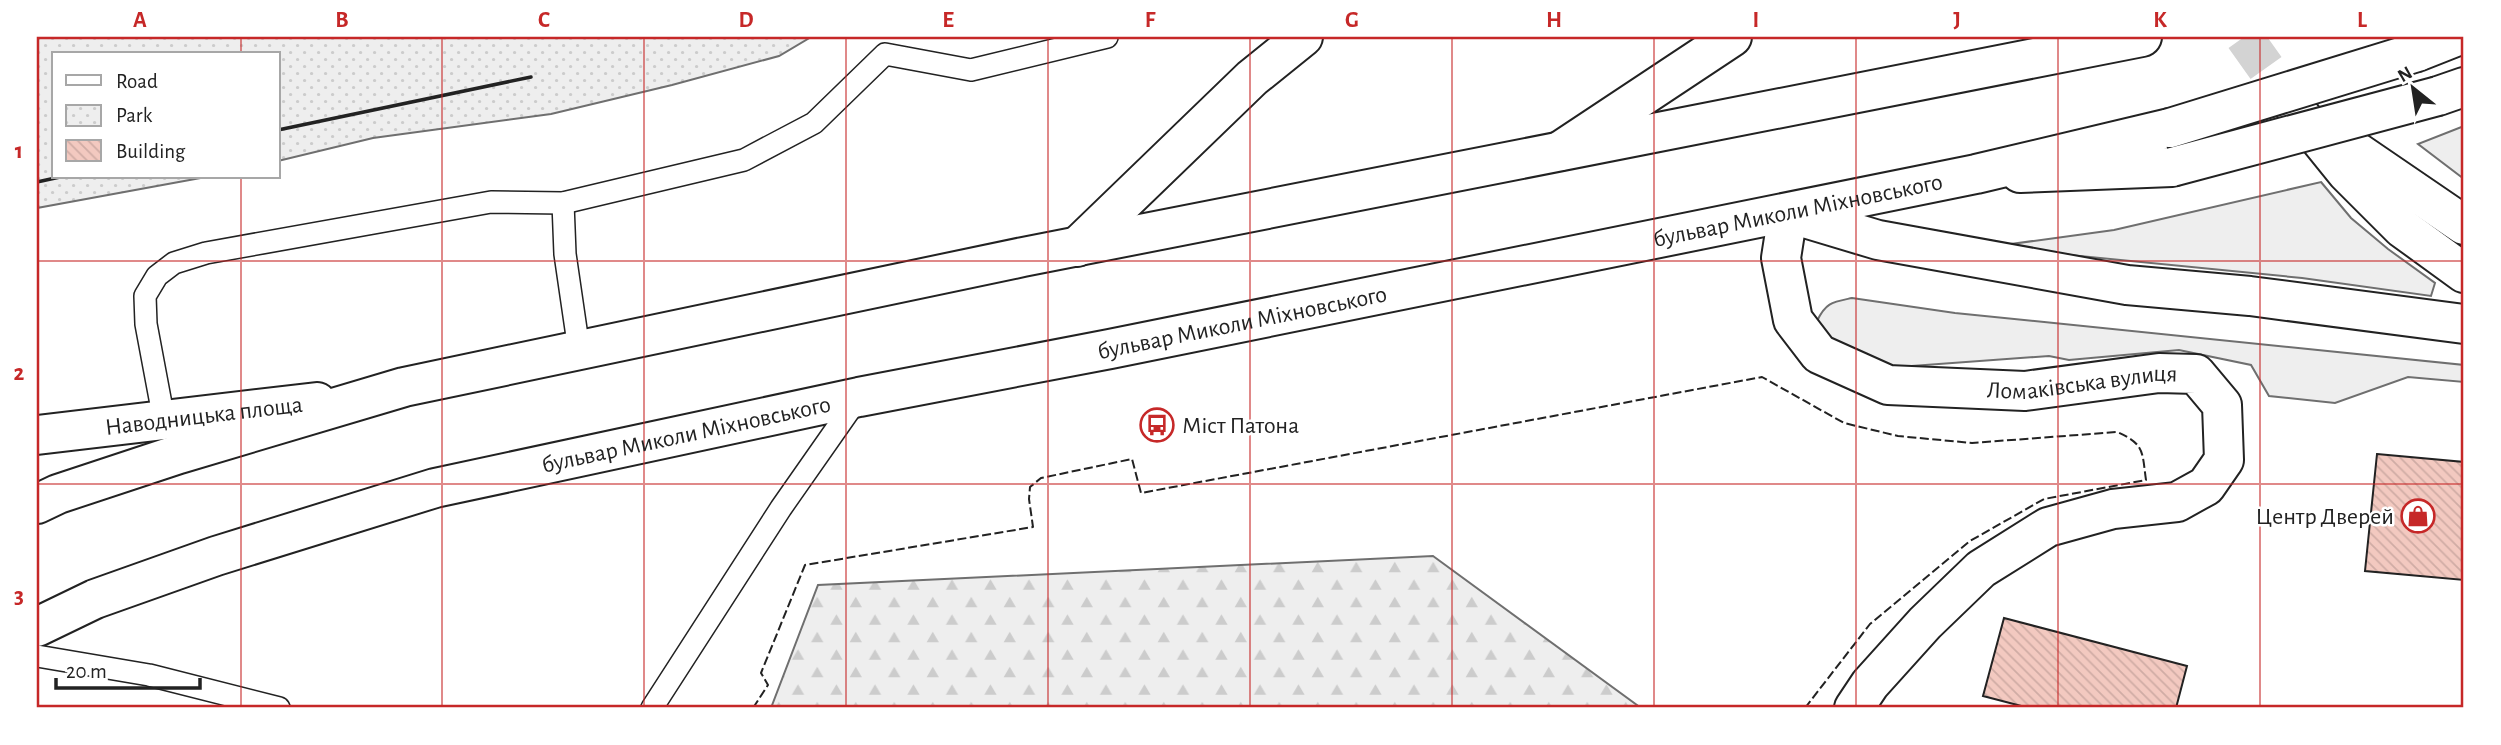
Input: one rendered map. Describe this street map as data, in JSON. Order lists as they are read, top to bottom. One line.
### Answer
{"streets":{"main road":["бульвар Миколи Міхновського","Ломаківська вулиця","Наводницька площа"]},"crossings":[["бульвар Миколи Міхновського","Ломаківська вулиця"]],"places":{"bus stop":["Міст Патона"],"shop":["Центр Дверей"]},"legend":["Road","Park","Building"],"scale_bar":"20 m","north":"top left","grid":{"columns":["A","B","C","D","E","F","G","H","I","J","K","L"],"rows":["1","2","3"]}}
